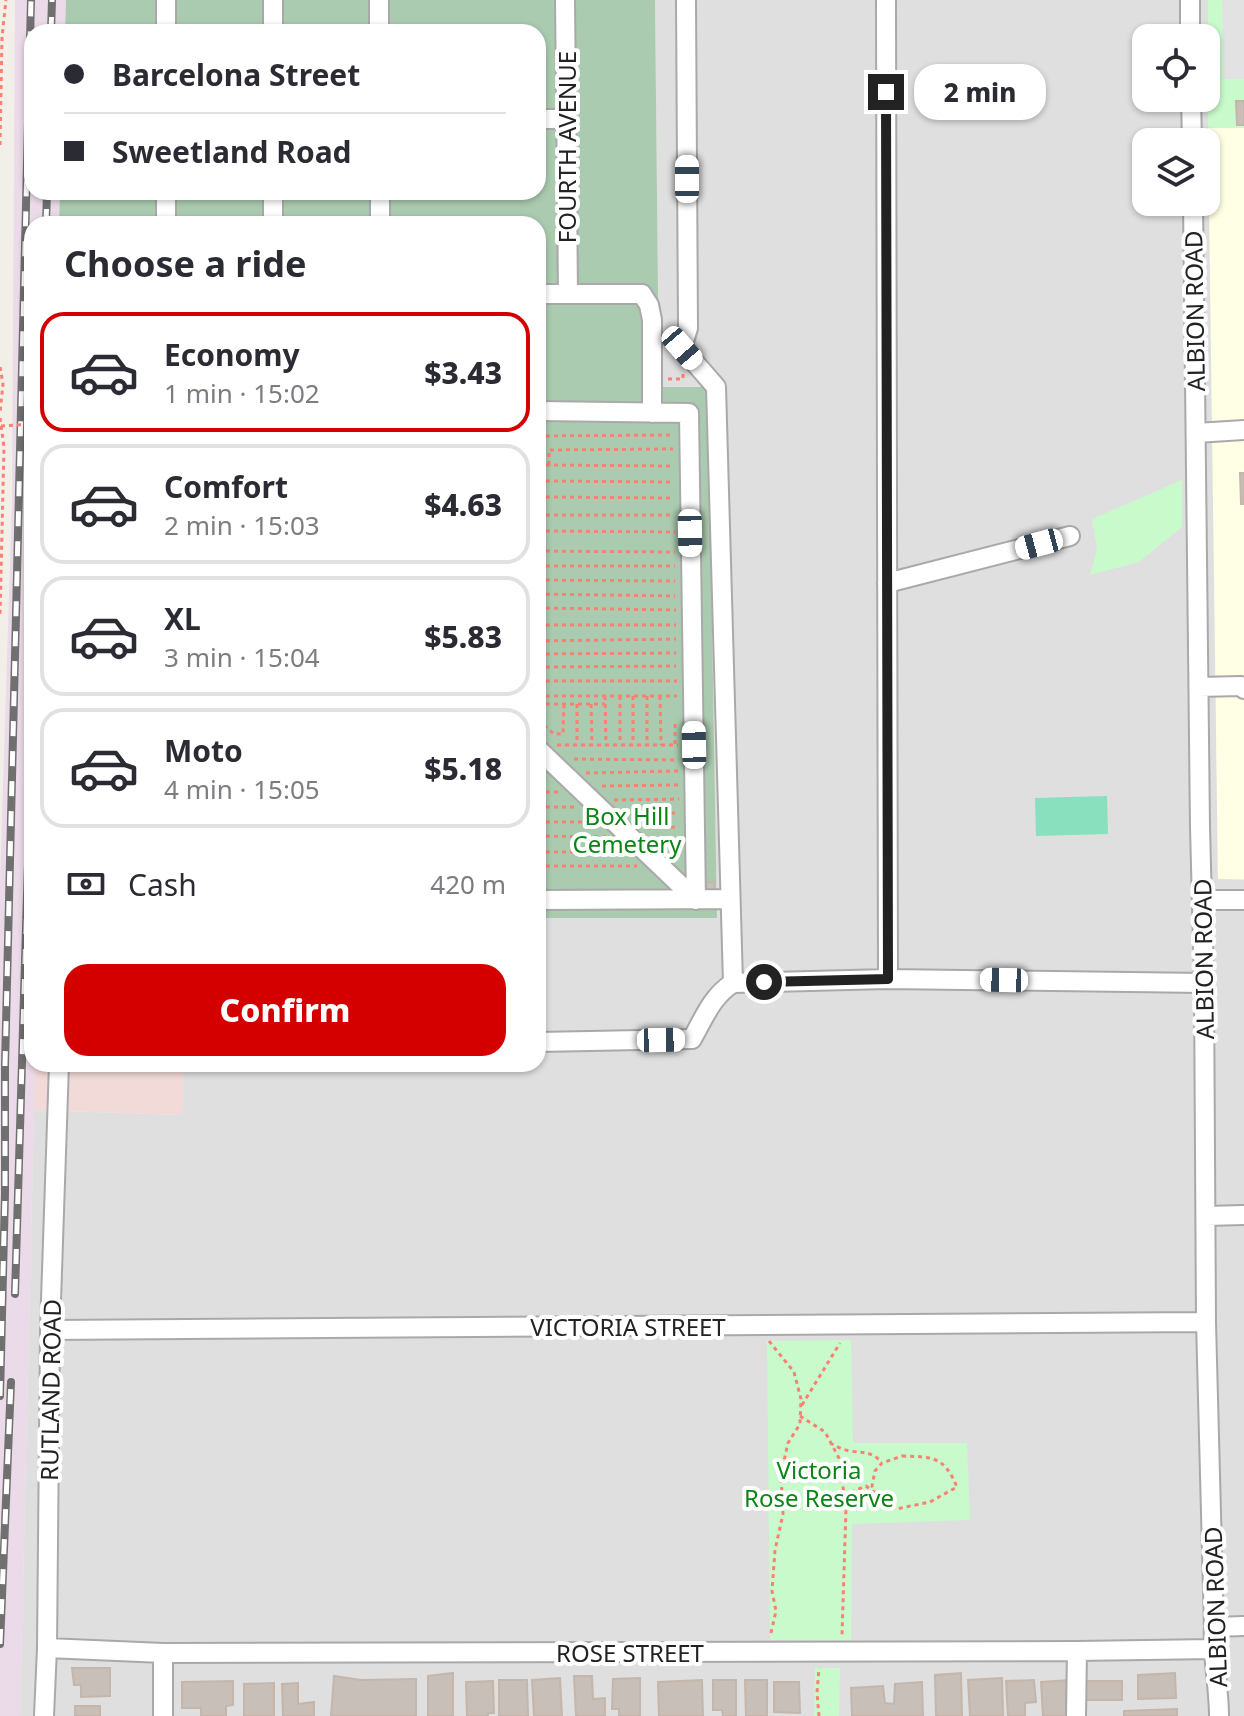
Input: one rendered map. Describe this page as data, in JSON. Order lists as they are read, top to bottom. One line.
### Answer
{"streets":{"street":["FOURTH AVENUE","ALBION ROAD","VICTORIA STREET","RUTLAND ROAD","ROSE STREET"]},"crossings":[["ALBION ROAD","VICTORIA STREET"],["ALBION ROAD","ROSE STREET"],["VICTORIA STREET","RUTLAND ROAD"],["RUTLAND ROAD","ROSE STREET"]],"parks":["Box Hill Cemetery","Victoria Rose Reserve"],"page":{"banner":["Barcelona Street","Sweetland Road"],"bubble":"2 min","heading":"Choose a ride","list":[{"name":"Economy","note":"1 min · 15:02","value":"$3.43"},{"name":"Comfort","note":"2 min · 15:03","value":"$4.63"},{"name":"XL","note":"3 min · 15:04","value":"$5.83"},{"name":"Moto","note":"4 min · 15:05","value":"$5.18"}],"pay":["Cash","420 m"],"buttons":"Confirm"}}
